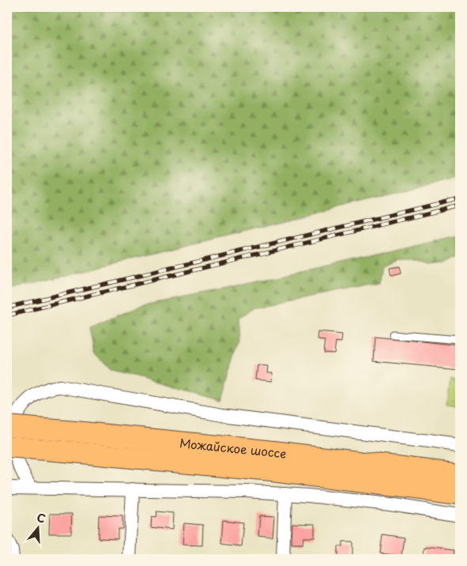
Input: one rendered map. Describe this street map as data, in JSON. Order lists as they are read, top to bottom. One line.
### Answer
{"streets":{"main road":["Можайское шоссе"]},"north":"top"}
